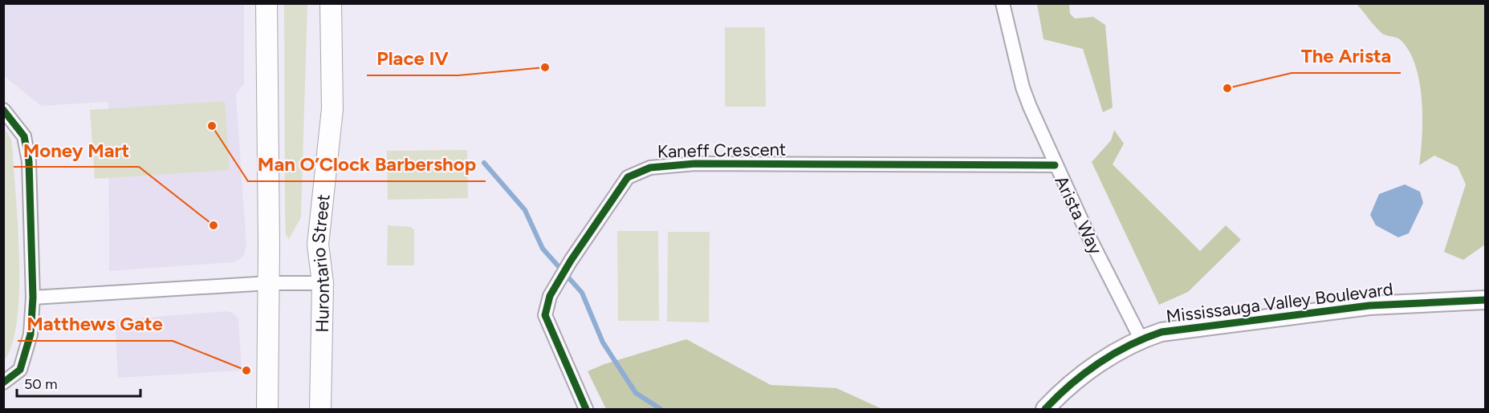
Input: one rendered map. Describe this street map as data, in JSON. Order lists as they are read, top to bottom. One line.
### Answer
{"streets":{"main road":["Hurontario Street"],"street":["Kaneff Crescent","Arista Way","Mississauga Valley Boulevard"]},"crossings":[["Kaneff Crescent","Arista Way"],["Arista Way","Mississauga Valley Boulevard"]],"places":["Place IV","The Arista","Man O’Clock Barbershop","Money Mart","Matthews Gate"],"scale_bar":"50 m"}
